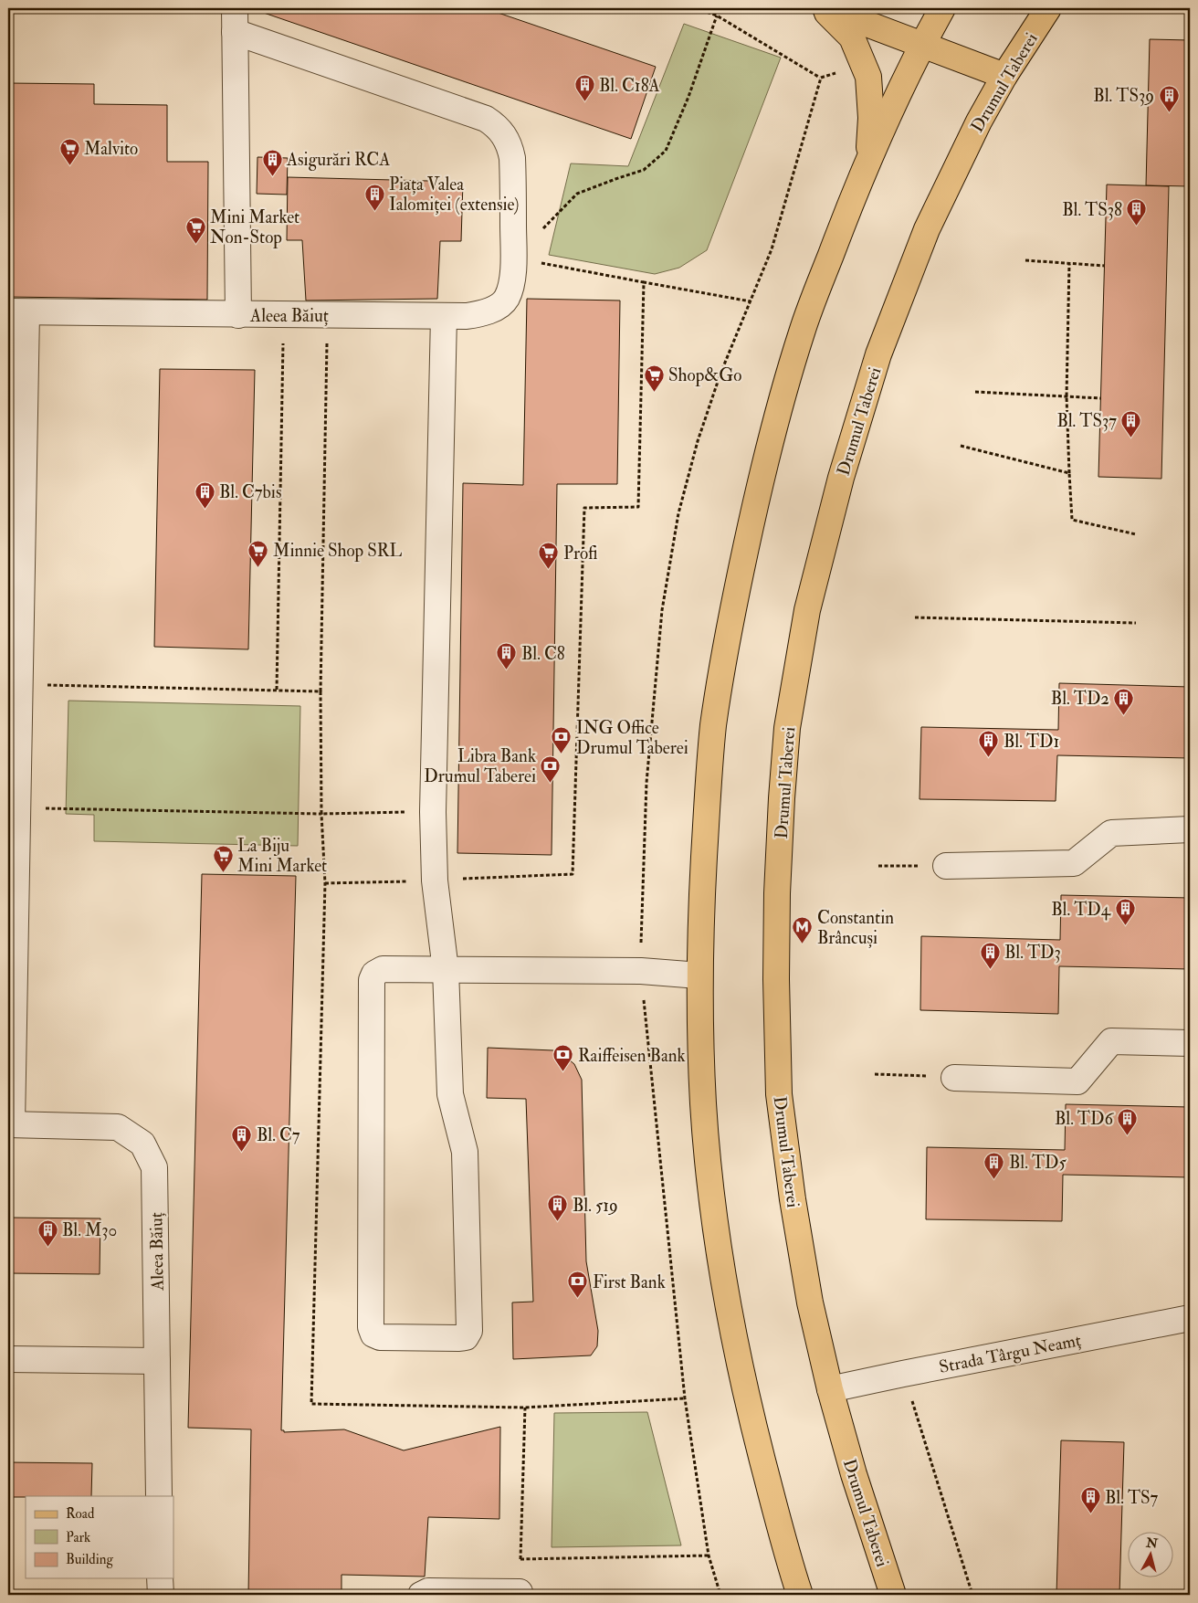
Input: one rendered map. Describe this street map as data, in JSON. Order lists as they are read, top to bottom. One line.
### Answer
{"streets":{"main road":["Drumul Taberei"],"street":["Aleea Băiuț","Strada Târgu Neamț"]},"crossings":[["Drumul Taberei","Strada Târgu Neamț"]],"places":{"building":["Bl. C18A","Bl. TS39","Asigurări RCA","Piața Valea Ialomiței (extensie)","Bl. TS38","Bl. TS37","Bl. C7bis","Bl. C8","Bl. TD2","Bl. TD1","Bl. TD4","Bl. TD3","Bl. TD6","Bl. C7","Bl. TD5","Bl. 519","Bl. M30","Bl. TS7"],"supermarket":["Malvito","Mini Market Non-Stop","Shop&Go","Minnie Shop SRL","Profi","La Biju Mini Market"],"bank":["ING Office Drumul Taberei","Libra Bank Drumul Taberei","Raiffeisen Bank","First Bank"],"metro station":["Constantin Brâncuși"]},"legend":["Road","Park","Building"],"north":"top"}
